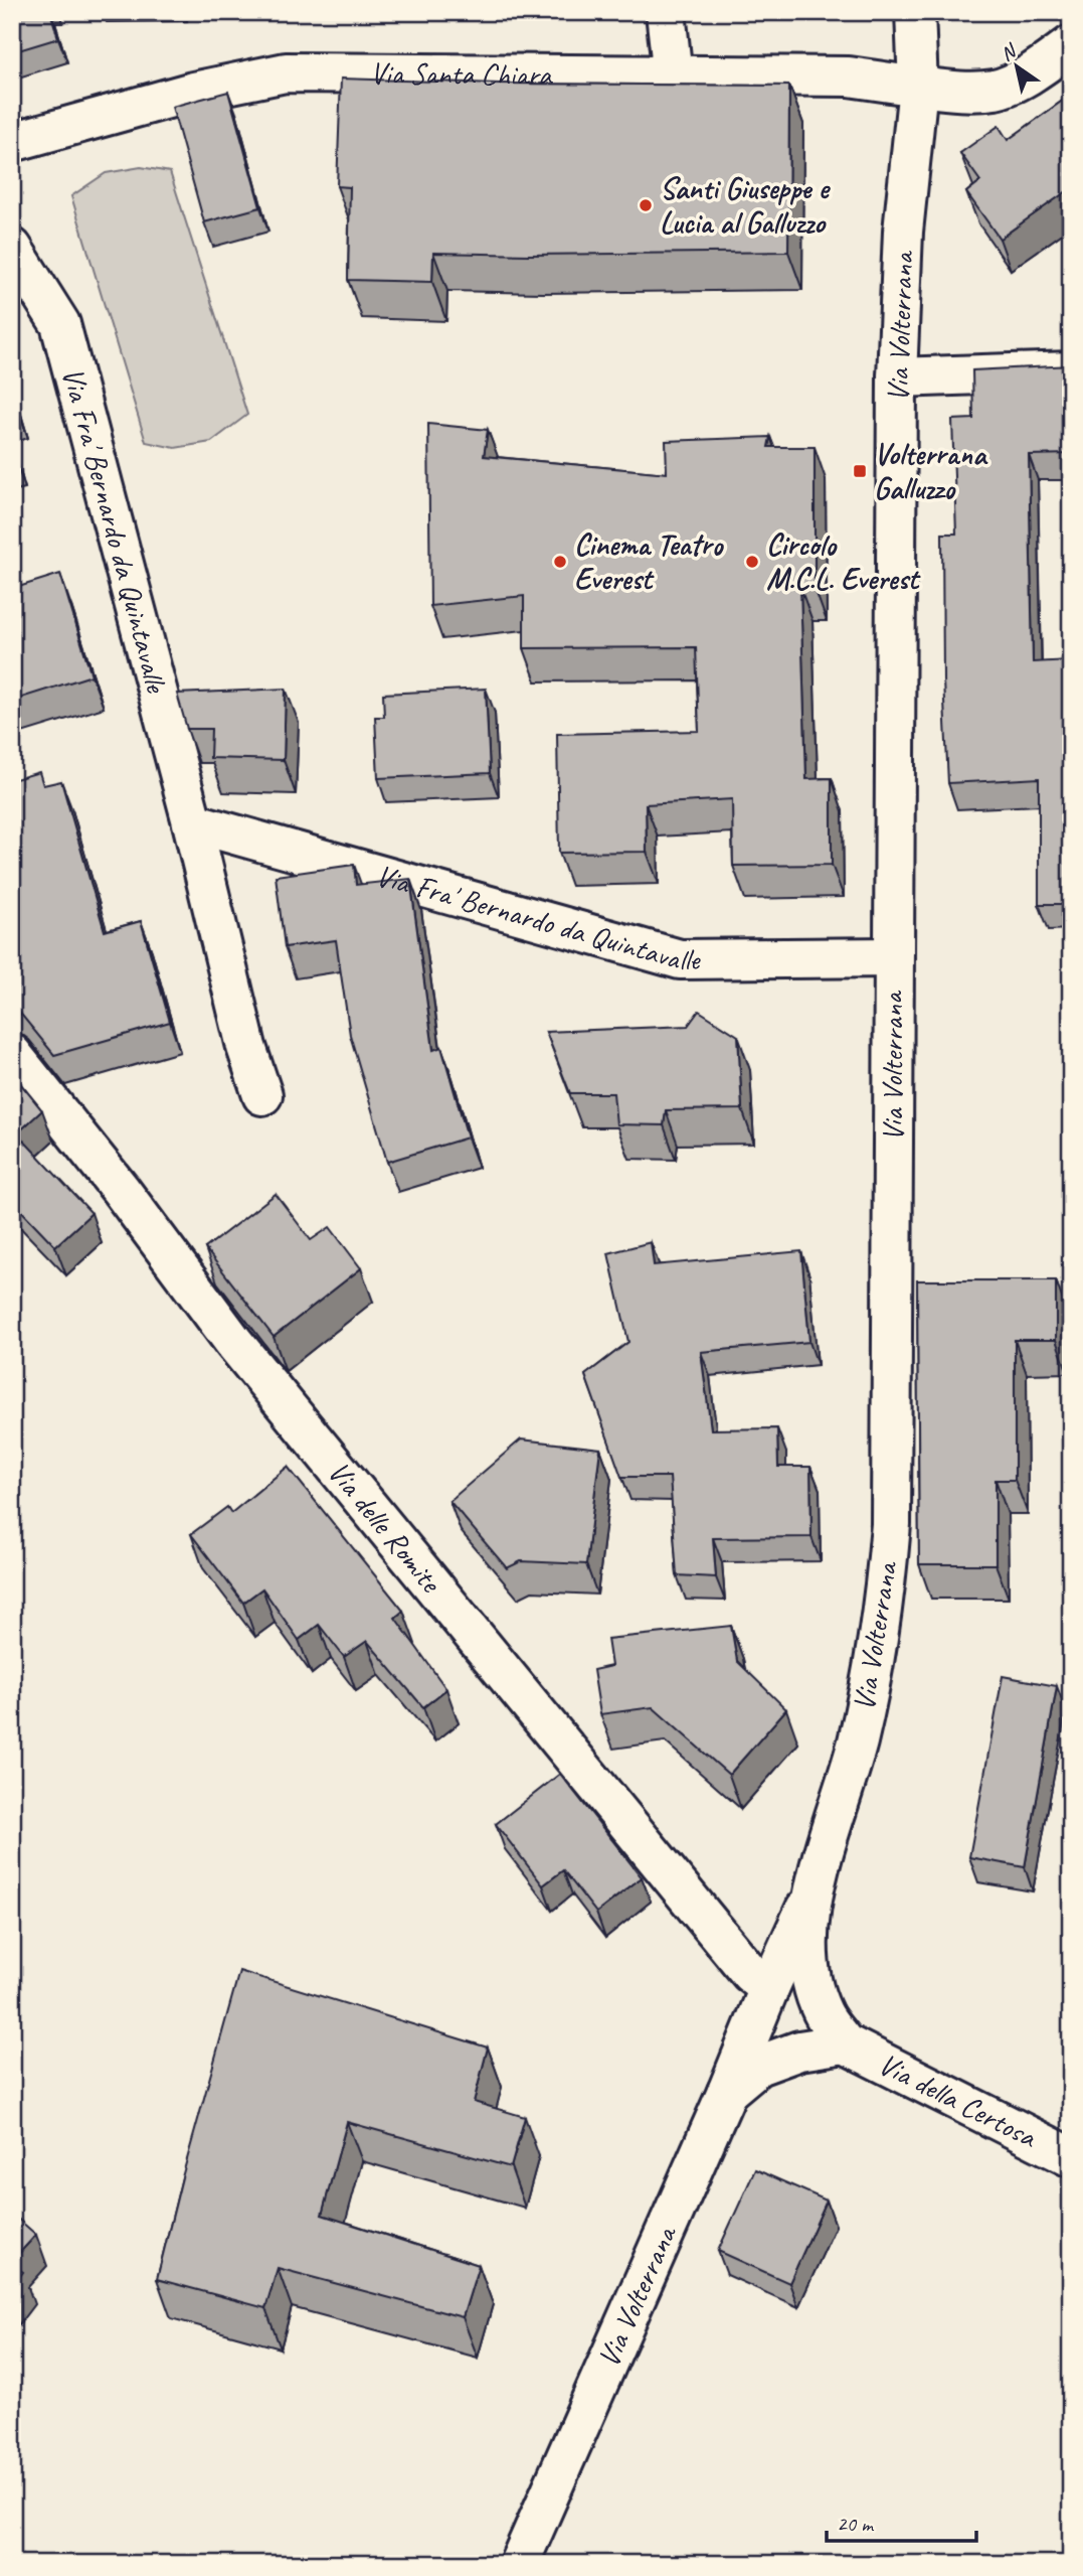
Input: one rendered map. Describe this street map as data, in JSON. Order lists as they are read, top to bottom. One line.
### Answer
{"streets":{"street":["Via Santa Chiara","Via Volterrana","Via Fra' Bernardo da Quintavalle","Via delle Romite","Via della Certosa"]},"crossings":[["Via Santa Chiara","Via Volterrana"],["Via Volterrana","Via Fra' Bernardo da Quintavalle"],["Via Volterrana","Via della Certosa"]],"places":{"other":["Santi Giuseppe e Lucia al Galluzzo","Cinema Teatro Everest","Circolo M.C.L. Everest"],"transit":["Volterrana Galluzzo"]},"scale_bar":"20 m","north":"top left"}
